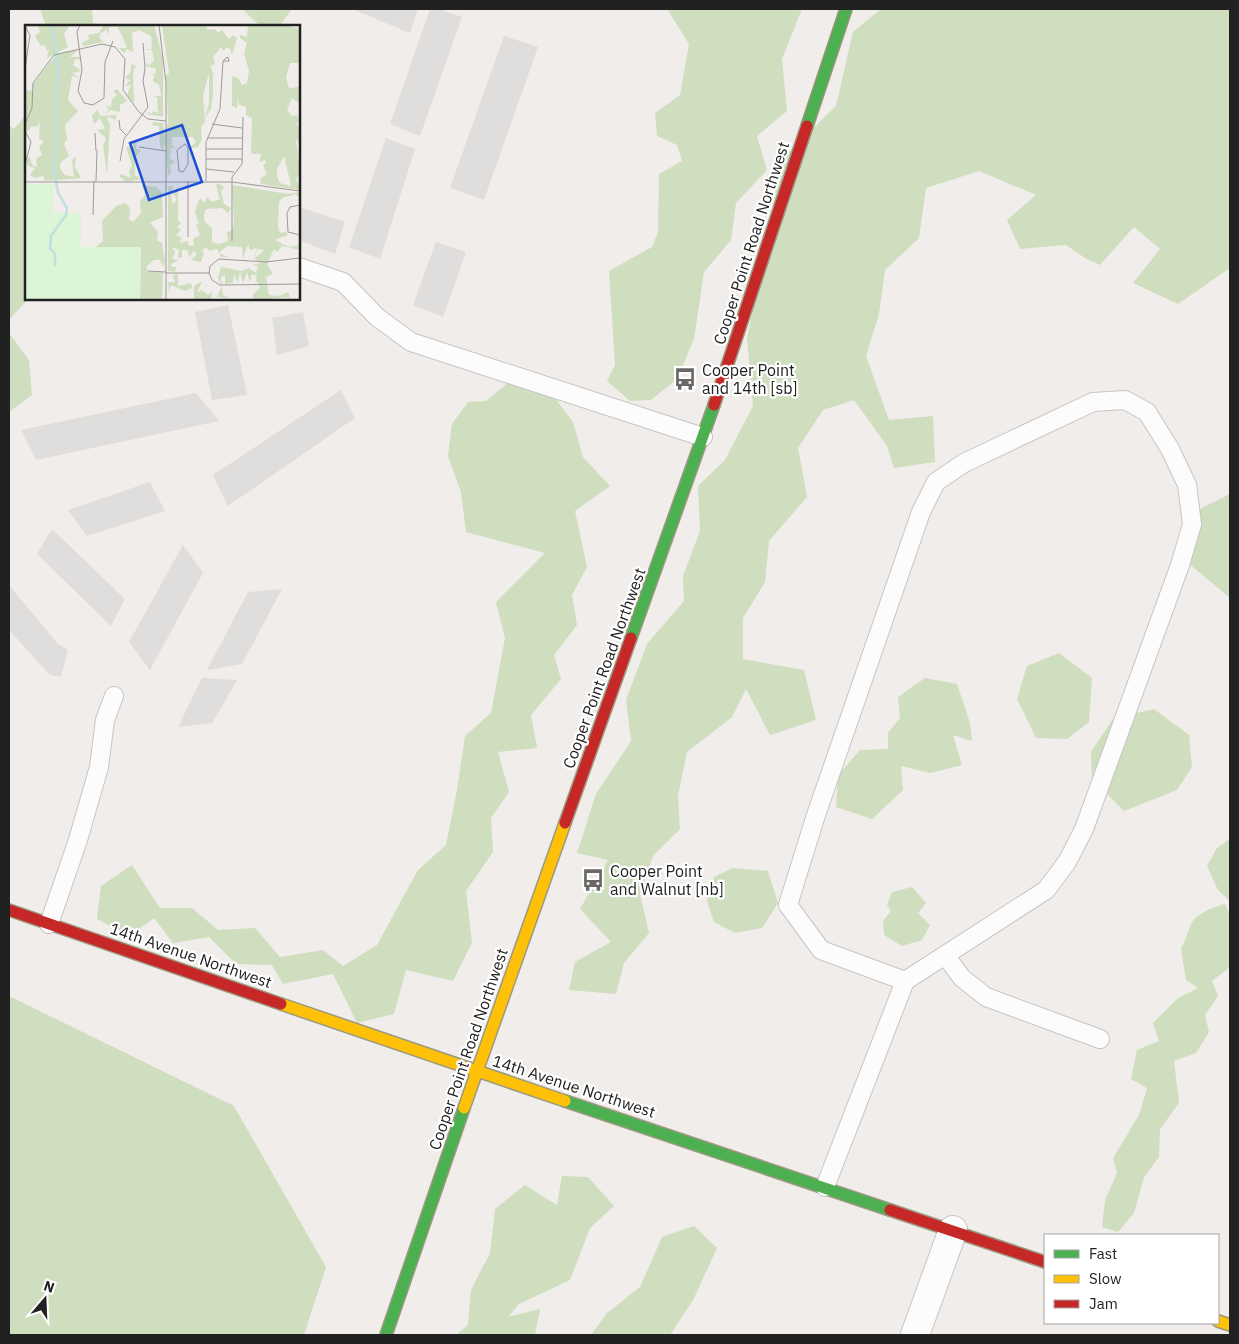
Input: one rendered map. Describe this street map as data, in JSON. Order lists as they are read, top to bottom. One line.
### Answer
{"streets":{"main road":["Cooper Point Road Northwest","14th Avenue Northwest"]},"crossings":[["Cooper Point Road Northwest","14th Avenue Northwest"]],"places":{"bus stop":["Cooper Point and 14th [sb]","Cooper Point and Walnut [nb]"]},"legend":["Fast","Slow","Jam"],"north":"top"}
